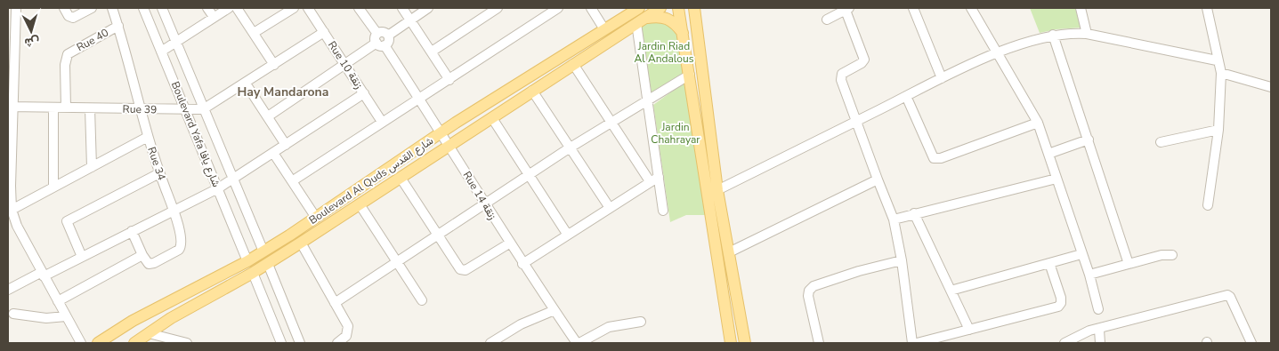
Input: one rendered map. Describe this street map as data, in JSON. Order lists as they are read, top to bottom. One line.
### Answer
{"streets":{"main road":["Boulevard Al Quds شارع القدس"],"street":["Rue 40","Rue 10 زنقة","Rue 39","Boulevard Yafa شارع يافا","Rue 34","Rue 14 زنقة"]},"crossings":[["Rue 40","Rue 39"],["Rue 40","Rue 34"],["Rue 39","Boulevard Yafa شارع يافا"],["Rue 39","Rue 34"],["Boulevard Yafa شارع يافا","Boulevard Al Quds شارع القدس"],["Boulevard Al Quds شارع القدس","Rue 14 زنقة"]],"districts":["Hay Mandarona"],"parks":["Jardin Riad Al Andalous","Jardin Chahrayar"],"north":"bottom"}
